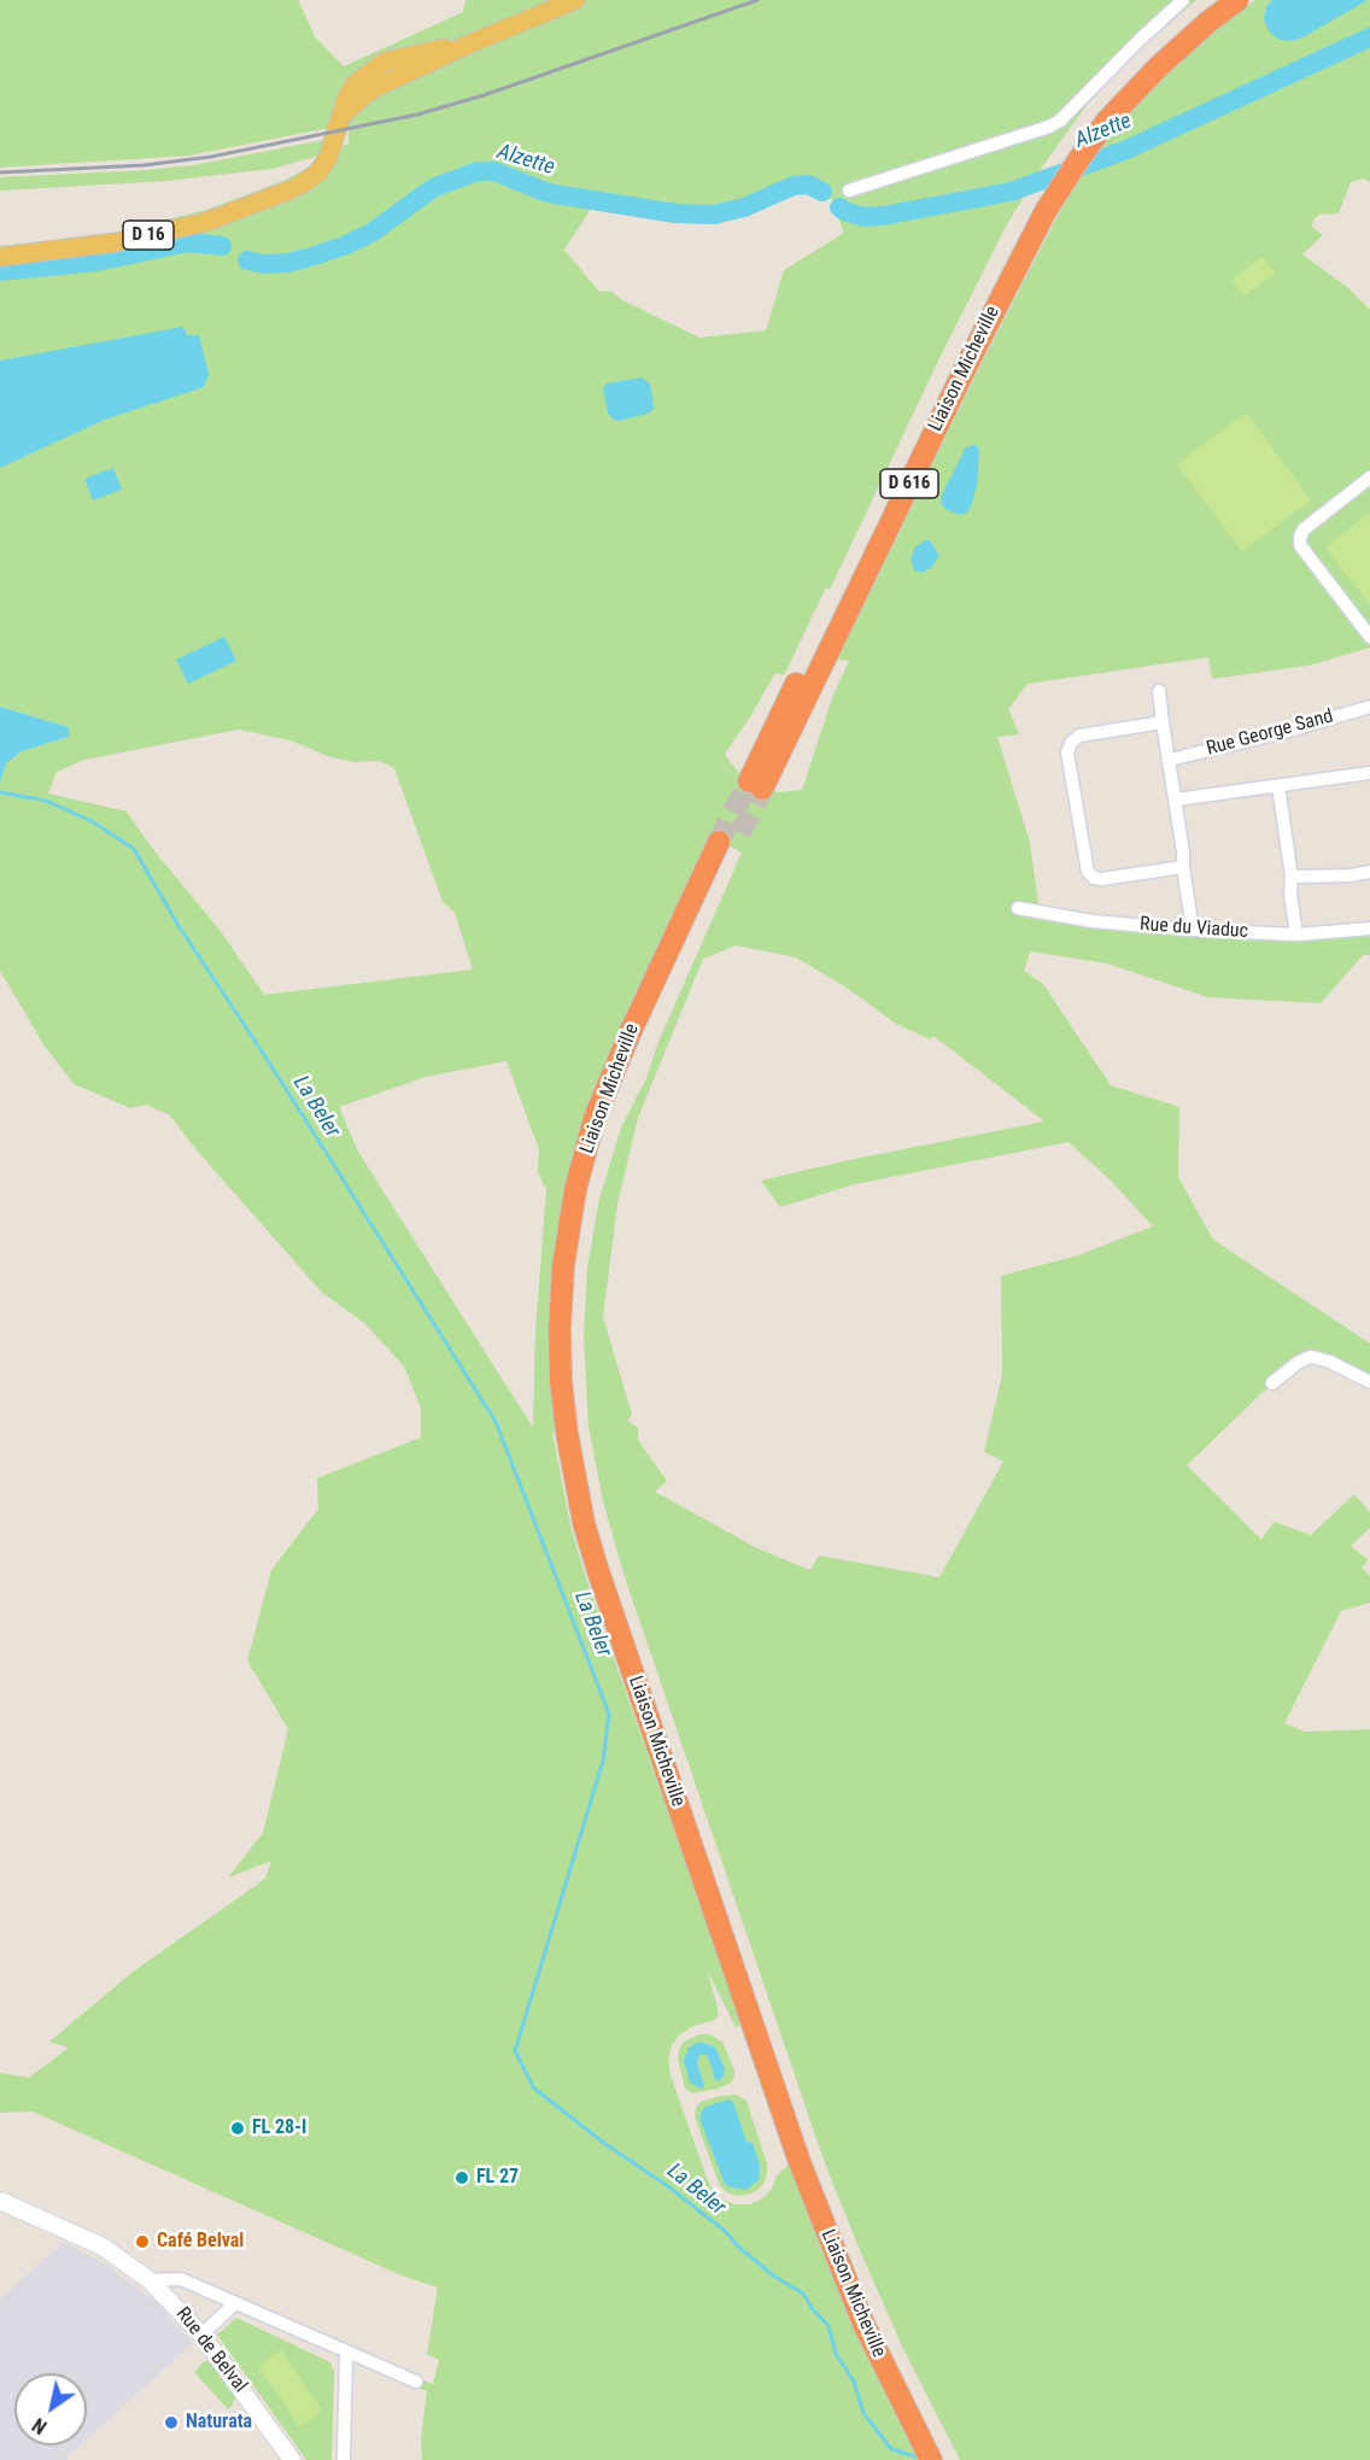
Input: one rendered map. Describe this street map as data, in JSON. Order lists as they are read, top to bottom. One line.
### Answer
{"streets":{"highway":["Liaison Micheville","D 616"],"main road":["D 16","Rue de Belval"],"street":["Rue George Sand","Rue du Viaduc"]},"water":["Alzette","La Beler"],"places":["FL 28-I","FL 27","Café Belval","Naturata"],"north":"bottom left"}
